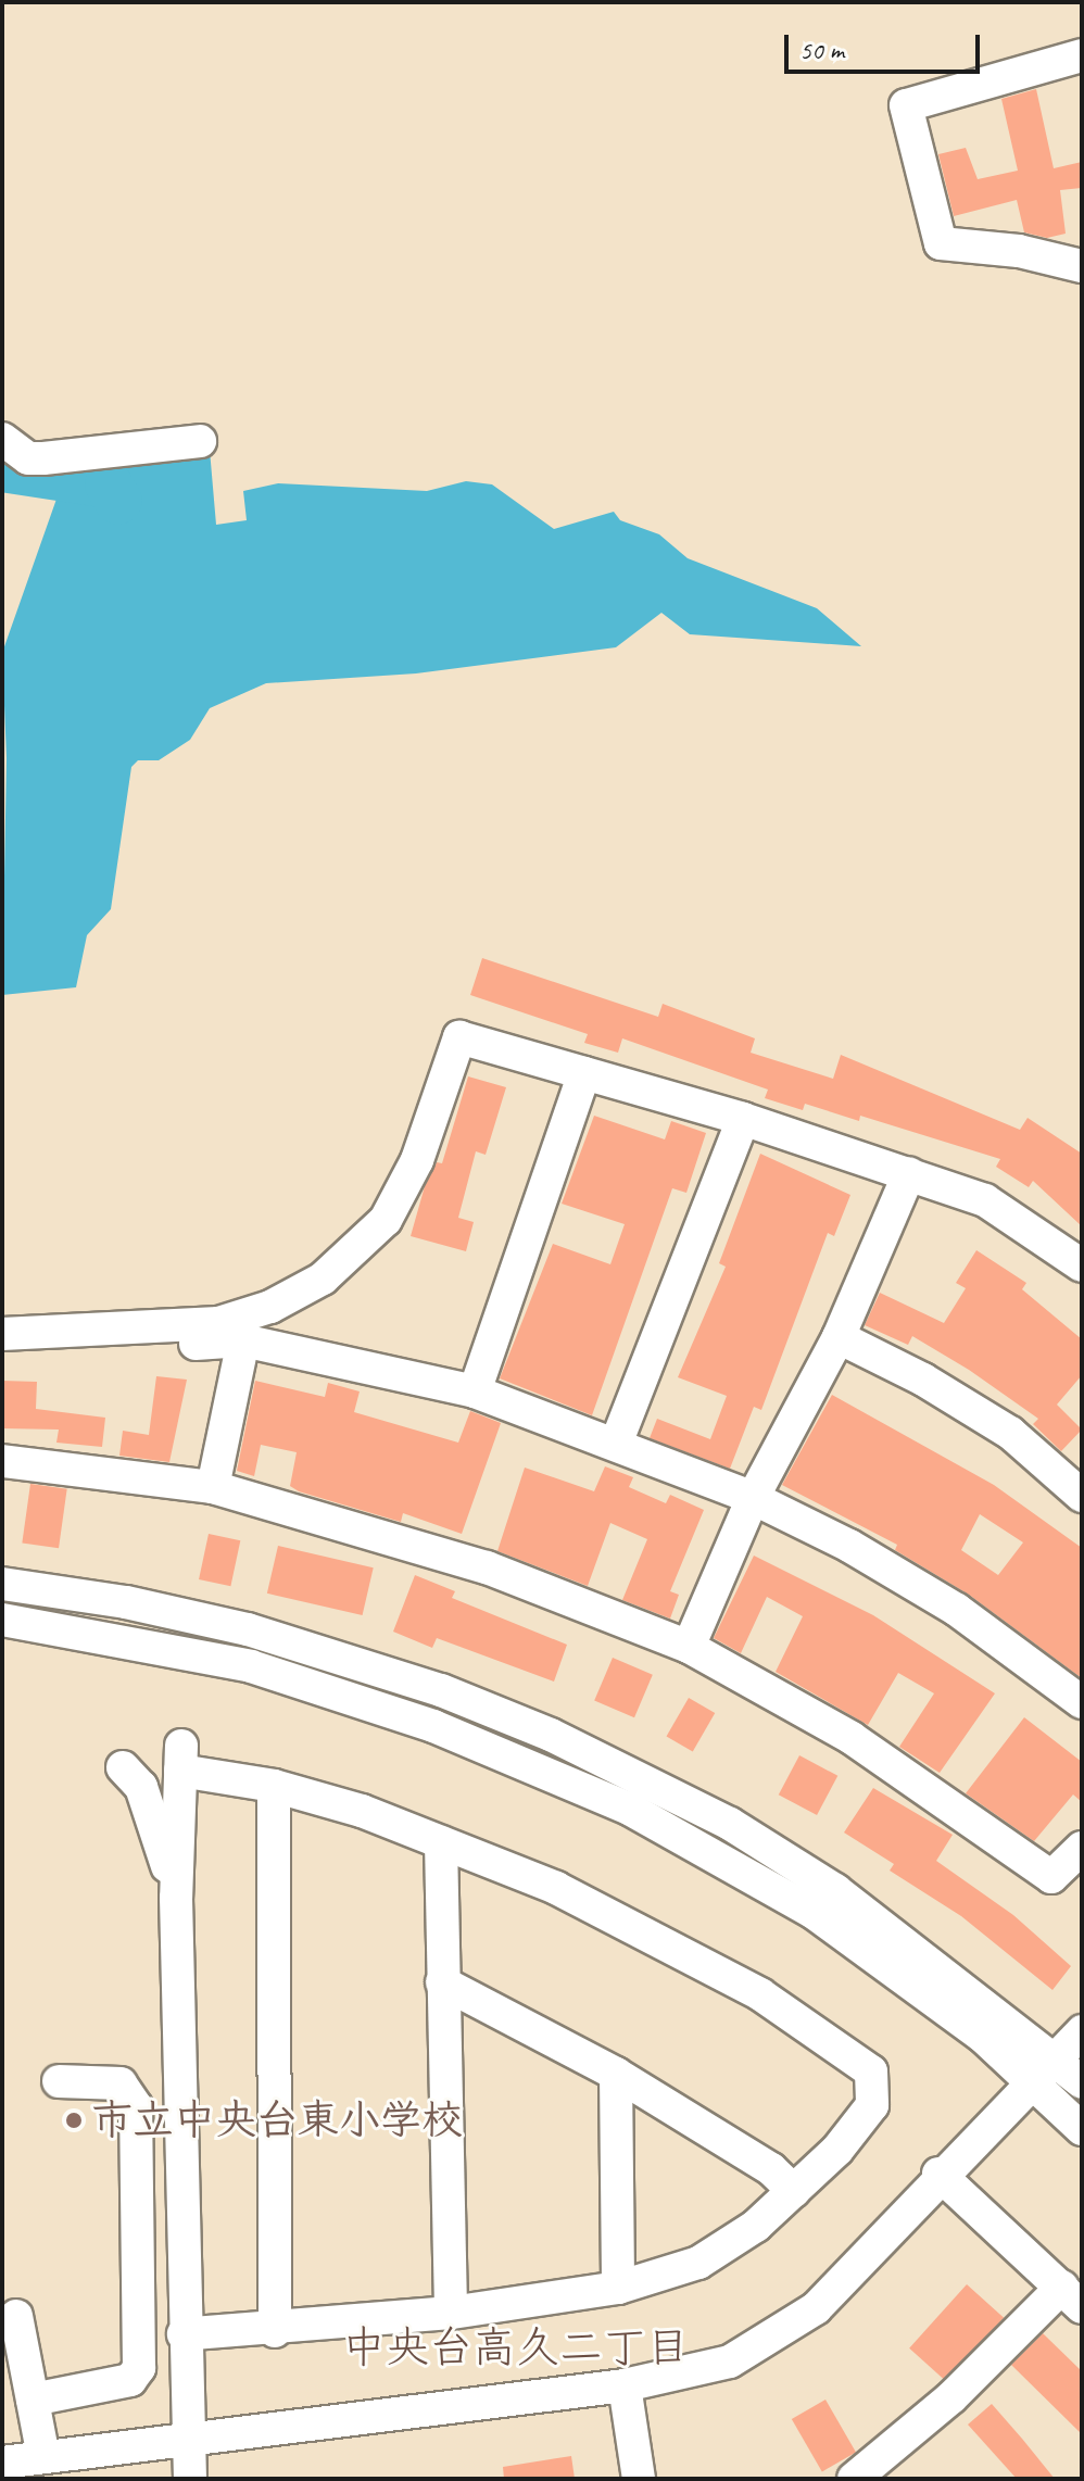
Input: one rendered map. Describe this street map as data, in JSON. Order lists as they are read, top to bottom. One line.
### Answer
{"districts":["中央台高久二丁目"],"places":["市立中央台東小学校"],"scale_bar":"50 m"}
